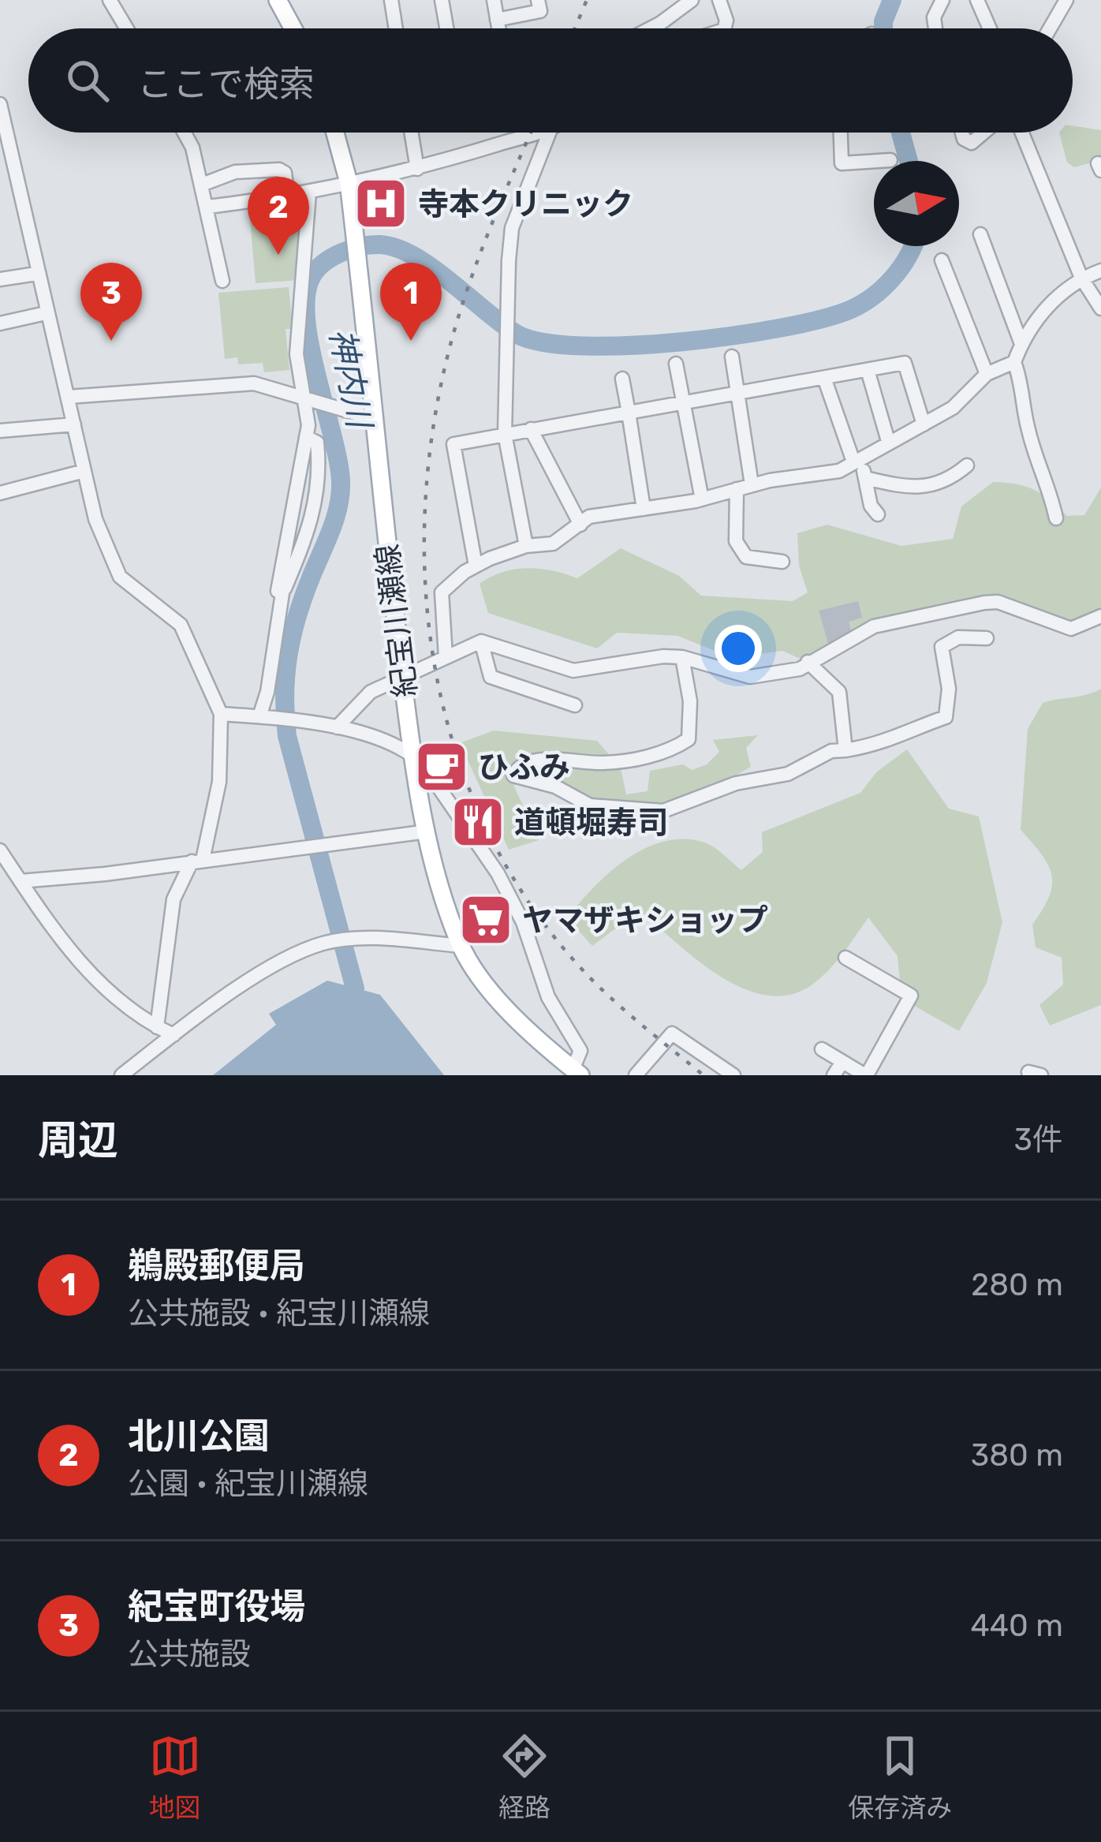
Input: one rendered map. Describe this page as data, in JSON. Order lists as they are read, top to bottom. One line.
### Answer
{"streets":{"main road":["紀宝川瀬線"]},"water":["神内川"],"places":{"hospital":["寺本クリニック"],"cafe":["ひふみ"],"restaurant":["道頓堀寿司"],"supermarket":["ヤマザキショップ"]},"north":"right","page":{"search":"ここで検索","pins":["2","1","3"],"heading":["周辺","3件"],"list":[{"mark":"1","name":"鵜殿郵便局","note":"公共施設 · 紀宝川瀬線","value":"280 m"},{"mark":"2","name":"北川公園","note":"公園 · 紀宝川瀬線","value":"380 m"},{"mark":"3","name":"紀宝町役場","note":"公共施設","value":"440 m"}],"nav":["地図","経路","保存済み"]}}
